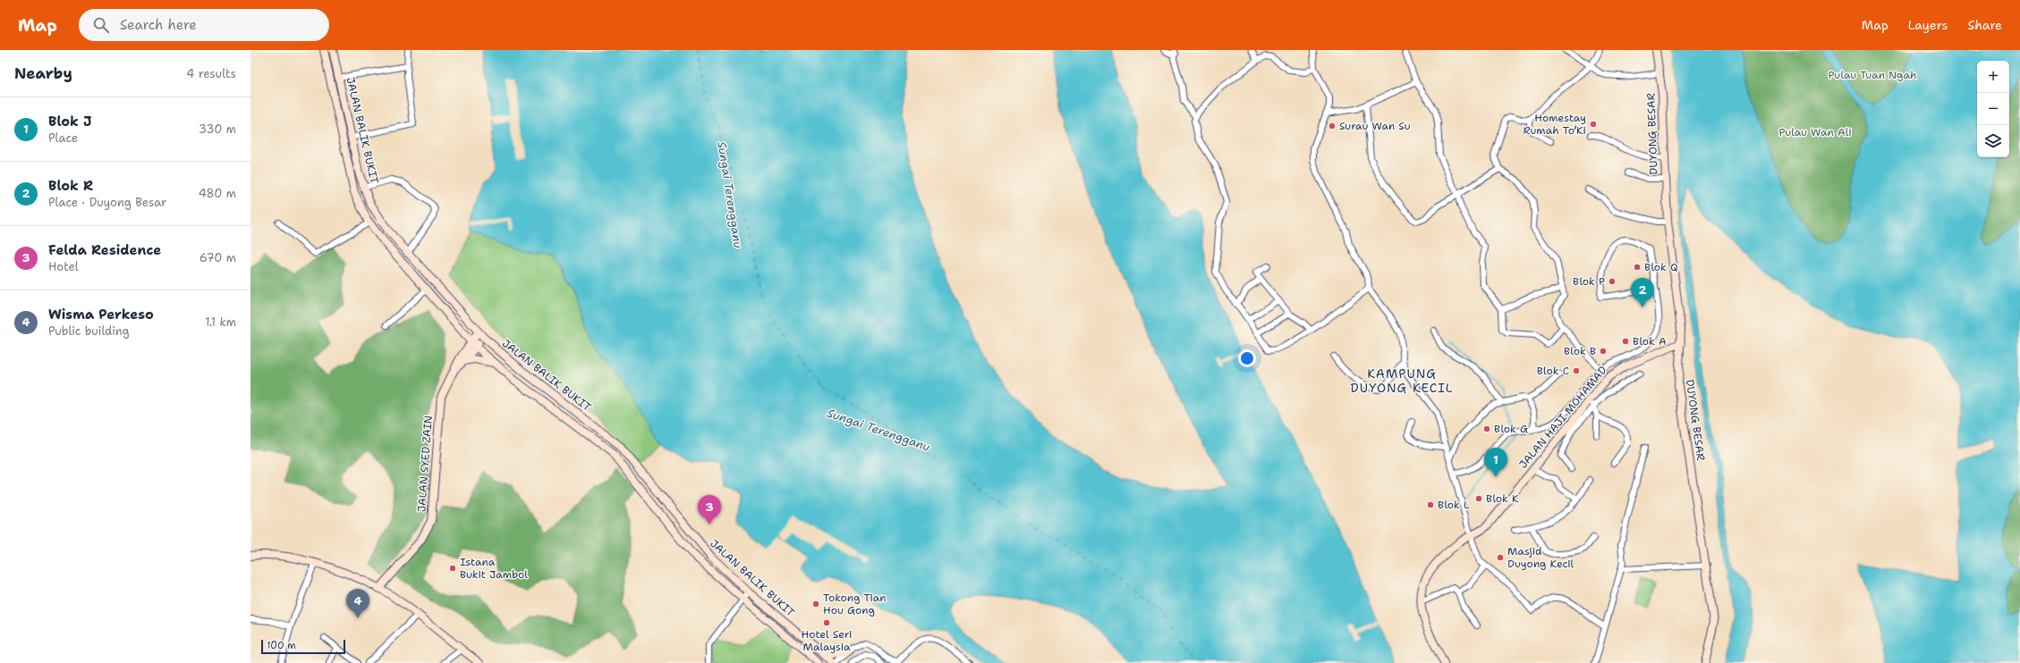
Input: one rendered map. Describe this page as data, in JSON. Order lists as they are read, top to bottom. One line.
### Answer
{"streets":{"main road":["JALAN BALIK BUKIT","DUYONG BESAR","JALAN HAJI MOHAMAD","JALAN SYED ZAIN"]},"crossings":[["JALAN BALIK BUKIT","JALAN SYED ZAIN"],["DUYONG BESAR","JALAN HAJI MOHAMAD"]],"districts":["KAMPUNG DUYONG KECIL"],"water":["Sungai Terengganu"],"parks":["Pulau Tuan Ngah","Pulau Wan Ali"],"places":["Homestay Rumah To’Ki","Surau Wan Su","Blok Q","Blok P","Blok A","Blok B","Blok C","Blok G","Blok K","Blok L","Masjid Duyong Kecil","Istana Bukit Jambol","Tokong Tian Hou Gong","Hotel Seri Malaysia"],"scale_bar":"100 m","page":{"header":"Map","search":"Search here","nav":["Map","Layers","Share"],"heading":["Nearby","4 results"],"map_buttons":["+","−"],"list":[{"mark":"1","name":"Blok J","note":"Place","value":"330 m"},{"mark":"2","name":"Blok R","note":"Place · Duyong Besar","value":"480 m"},{"mark":"3","name":"Felda Residence","note":"Hotel","value":"670 m"},{"mark":"4","name":"Wisma Perkeso","note":"Public building","value":"1.1 km"}],"pins":["2","1","3","4"],"scale":"100 m"}}
